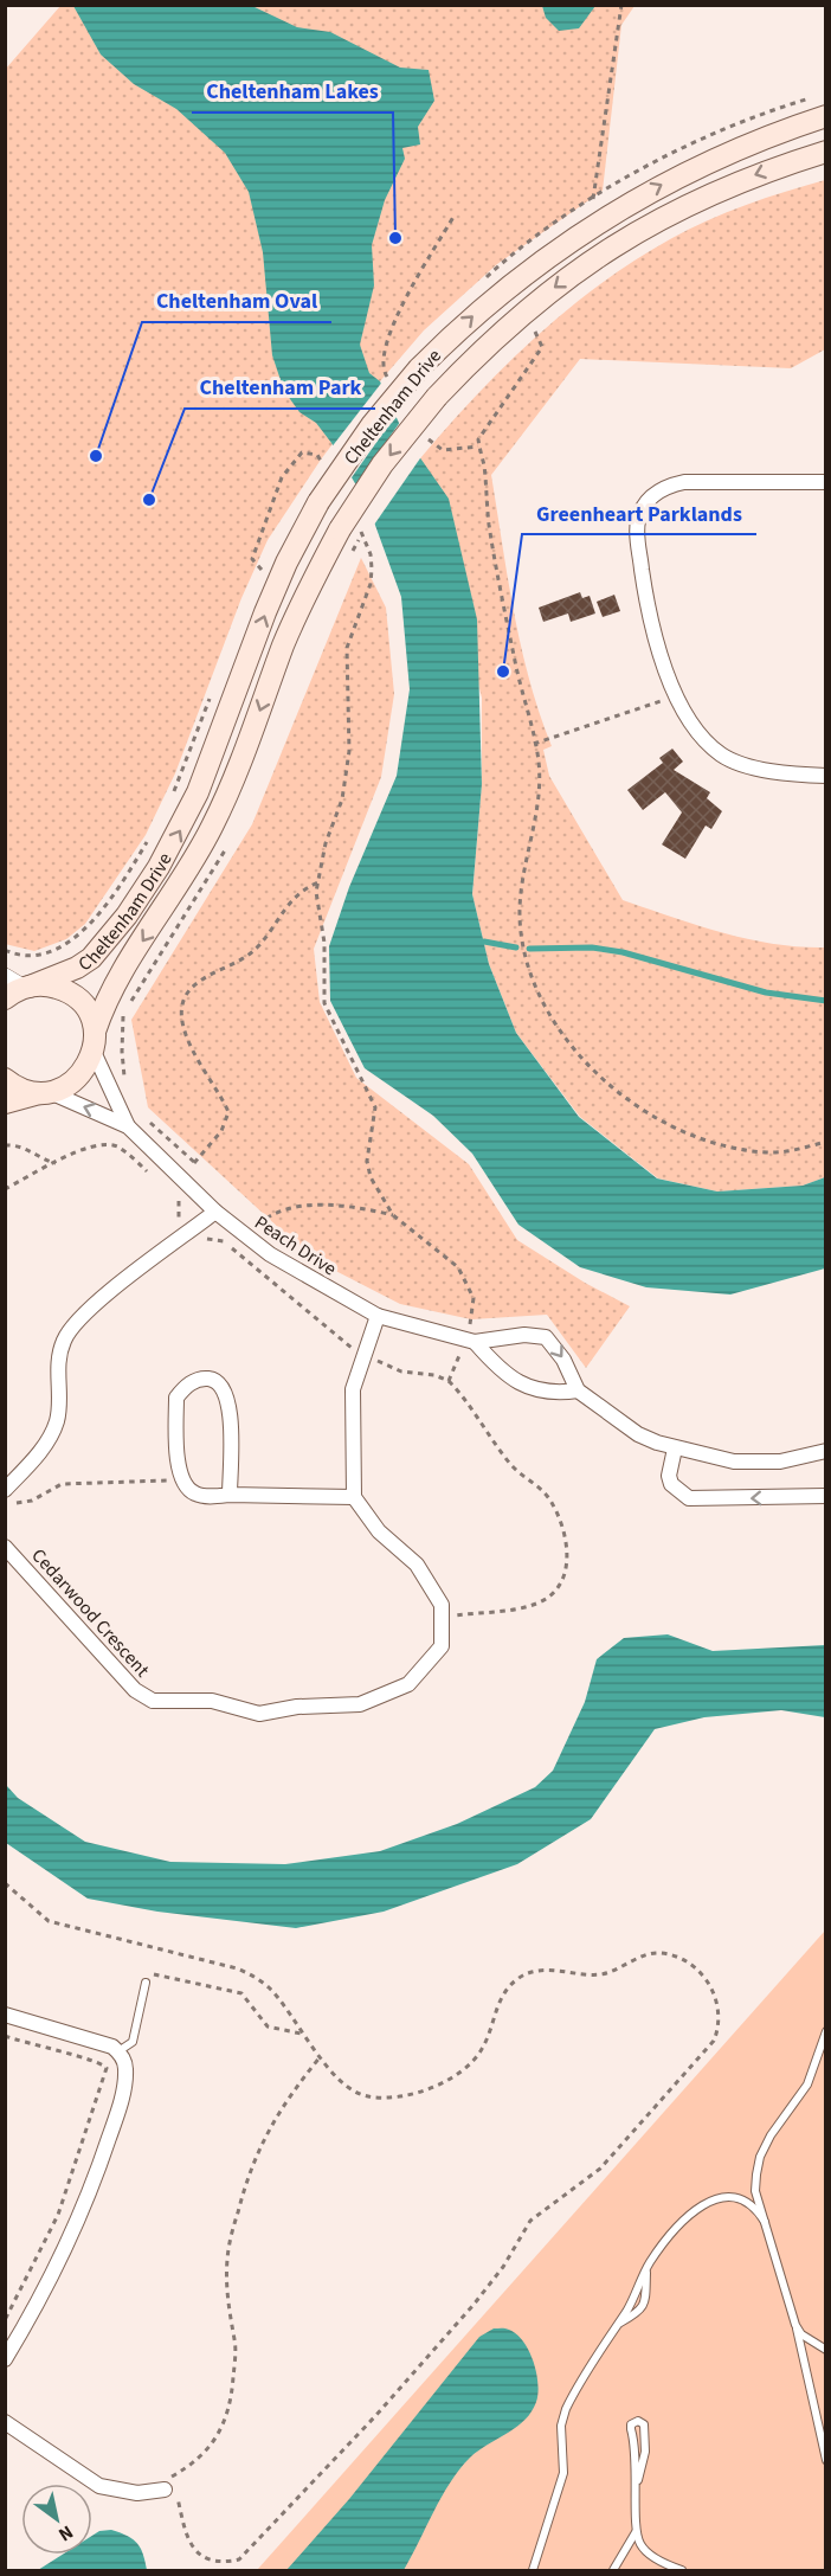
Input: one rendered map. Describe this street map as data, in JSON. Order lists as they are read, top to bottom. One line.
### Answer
{"streets":{"main road":["Cheltenham Drive"],"street":["Peach Drive","Cedarwood Crescent"]},"crossings":[["Cheltenham Drive","Peach Drive"]],"places":["Cheltenham Lakes","Cheltenham Oval","Cheltenham Park","Greenheart Parklands"],"north":"bottom right"}
